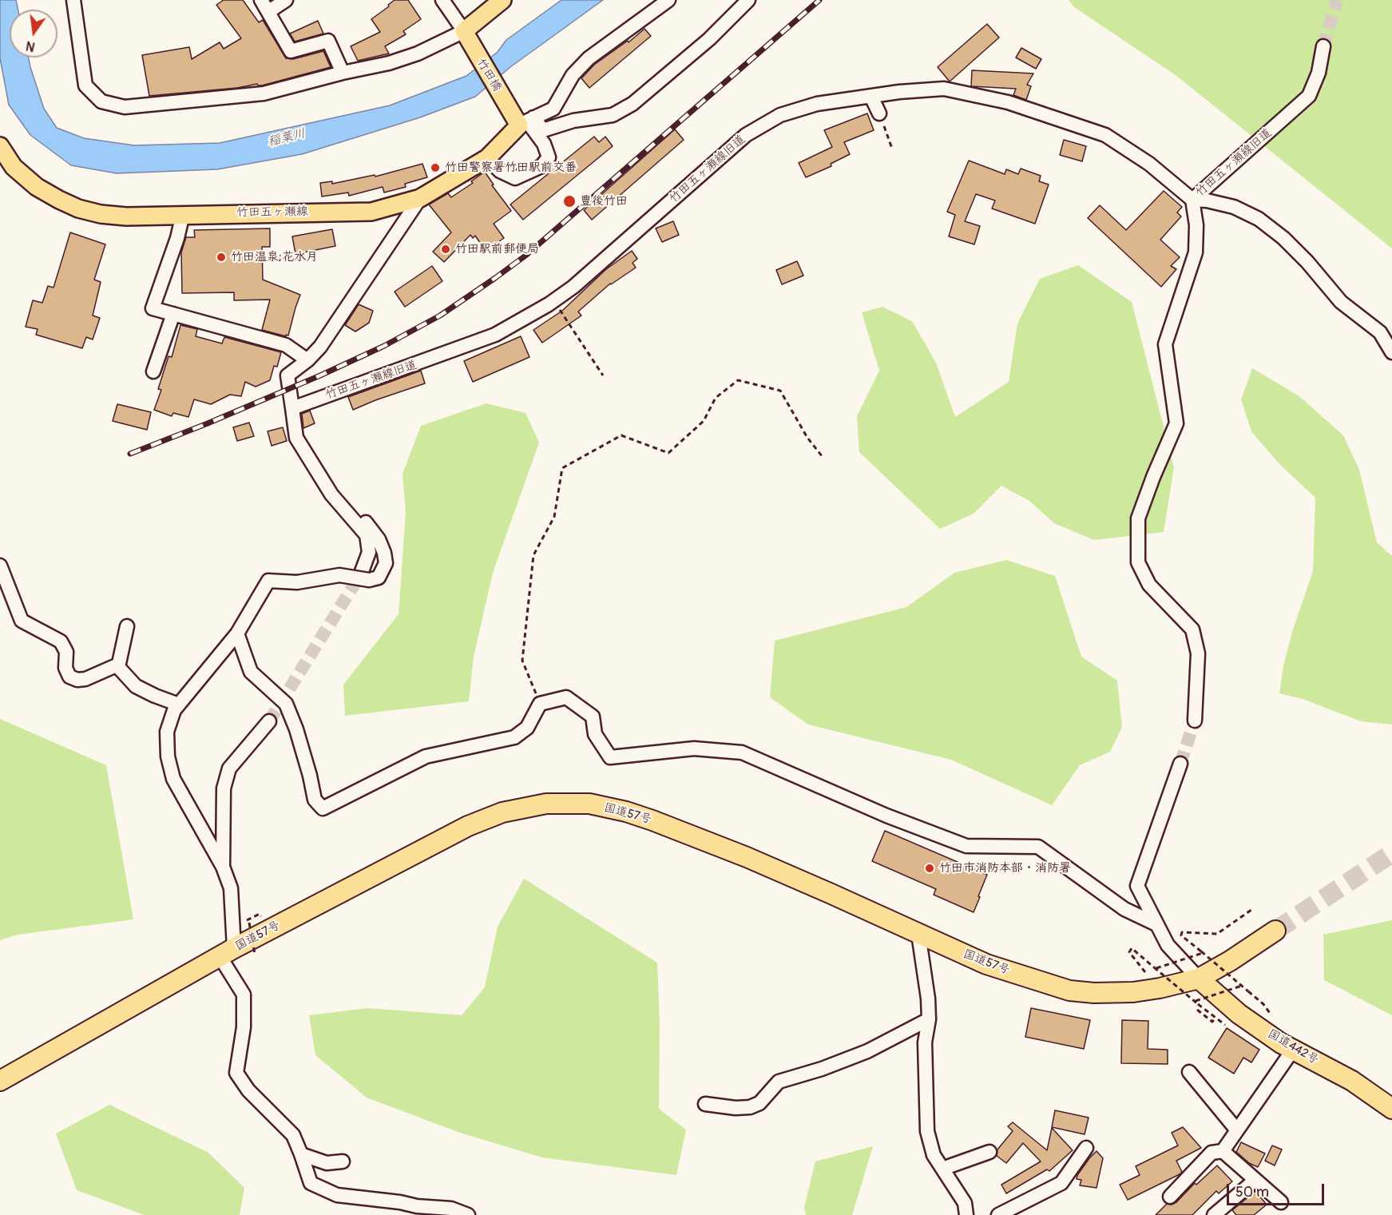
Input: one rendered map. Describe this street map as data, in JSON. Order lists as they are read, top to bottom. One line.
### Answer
{"streets":{"highway":["国道57号","国道442号"],"main road":["竹田橋","竹田五ヶ瀬線"],"street":["竹田五ヶ瀬線旧道"]},"crossings":[["竹田橋","竹田五ヶ瀬線"],["国道57号","国道442号"]],"water":["稲葉川"],"places":["竹田警察署竹田駅前交番","豊後竹田","竹田駅前郵便局","竹田温泉;花水月","竹田市消防本部・消防署"],"scale_bar":"50 m","north":"bottom"}
